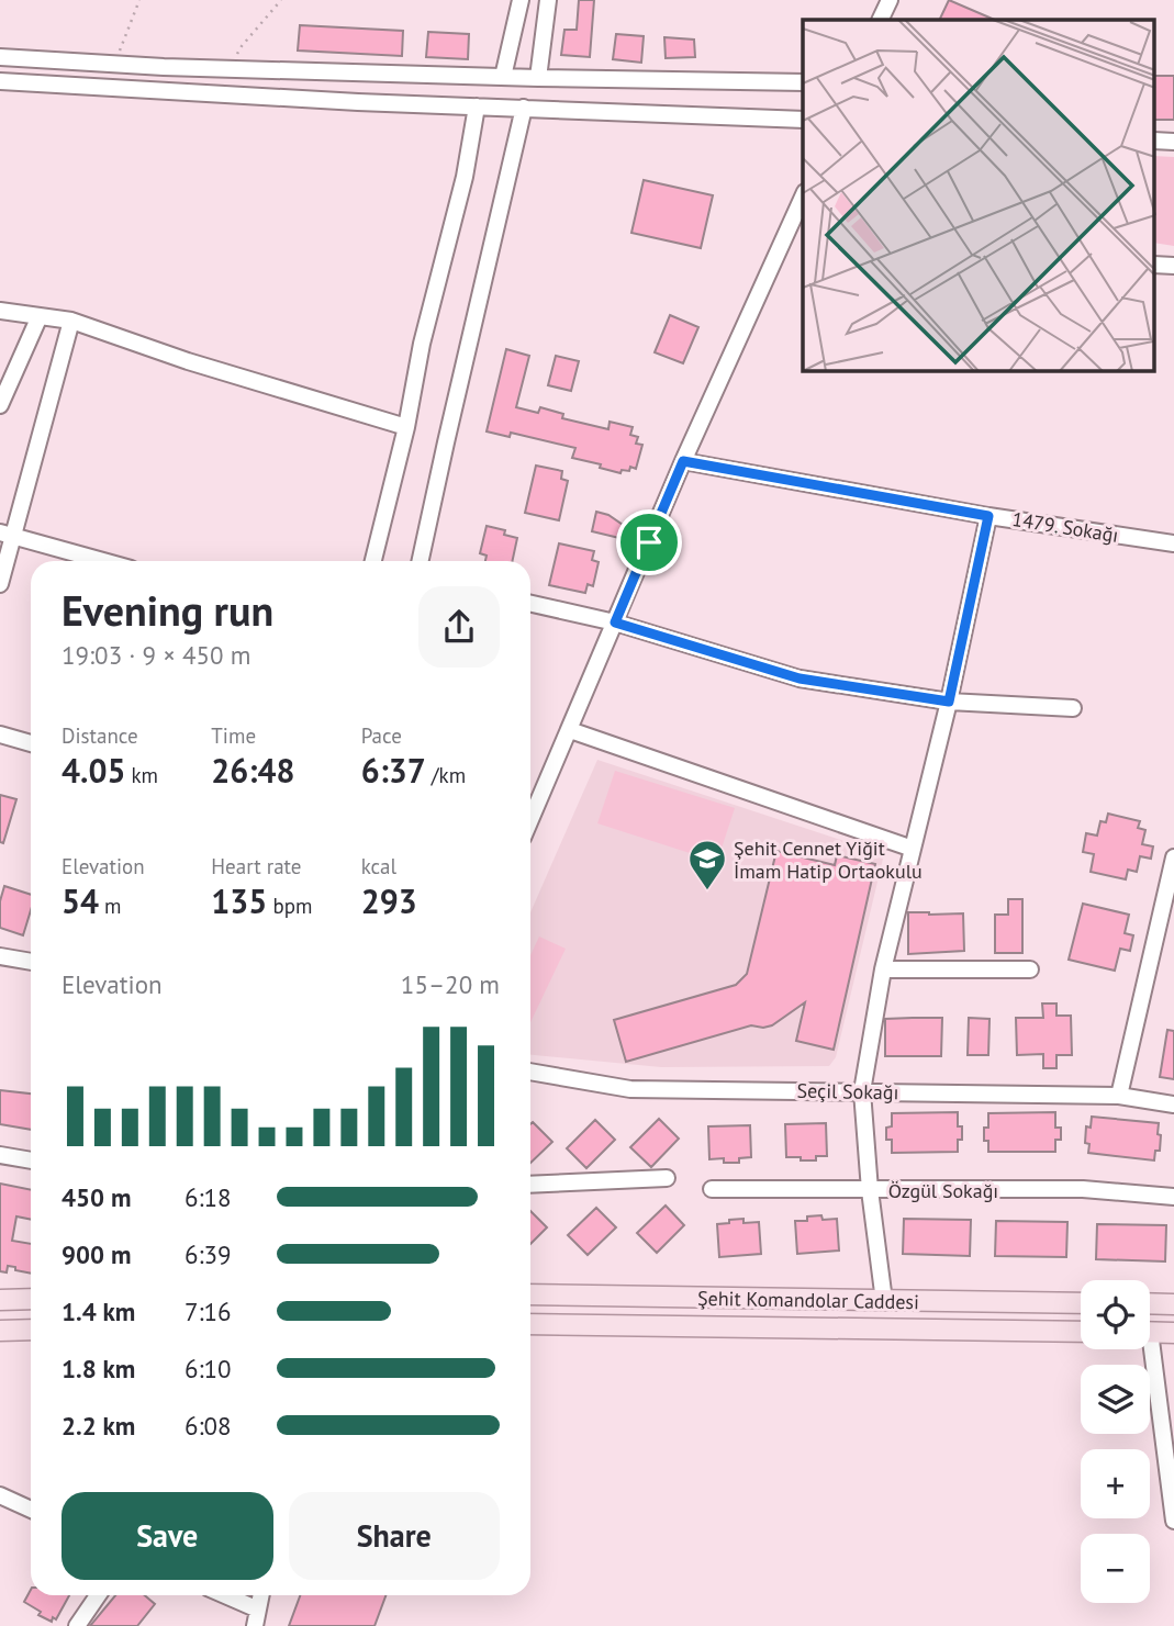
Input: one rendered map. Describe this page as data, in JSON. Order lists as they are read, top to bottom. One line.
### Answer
{"streets":{"main road":["Şehit Komandolar Caddesi"],"street":["1479. Sokağı","Seçil Sokağı","Özgül Sokağı"]},"places":{"school or university":["Şehit Cennet Yiğit İmam Hatip Ortaokulu"]},"page":{"heading":["Evening run","19:03 · 9 × 450 m"],"stats":[["Distance","4.05 km"],["Time","26:48"],["Pace","6:37 /km"],["Elevation","54 m"],["Heart rate","135 bpm"],["kcal","293"]],"chart":["Elevation","15–20 m"],"list":[{"name":"450 m","note":"6:18"},{"name":"900 m","note":"6:39"},{"name":"1.4 km","note":"7:16"},{"name":"1.8 km","note":"6:10"},{"name":"2.2 km","note":"6:08"}],"map_buttons":["+","−"],"buttons":["Save","Share"]}}
